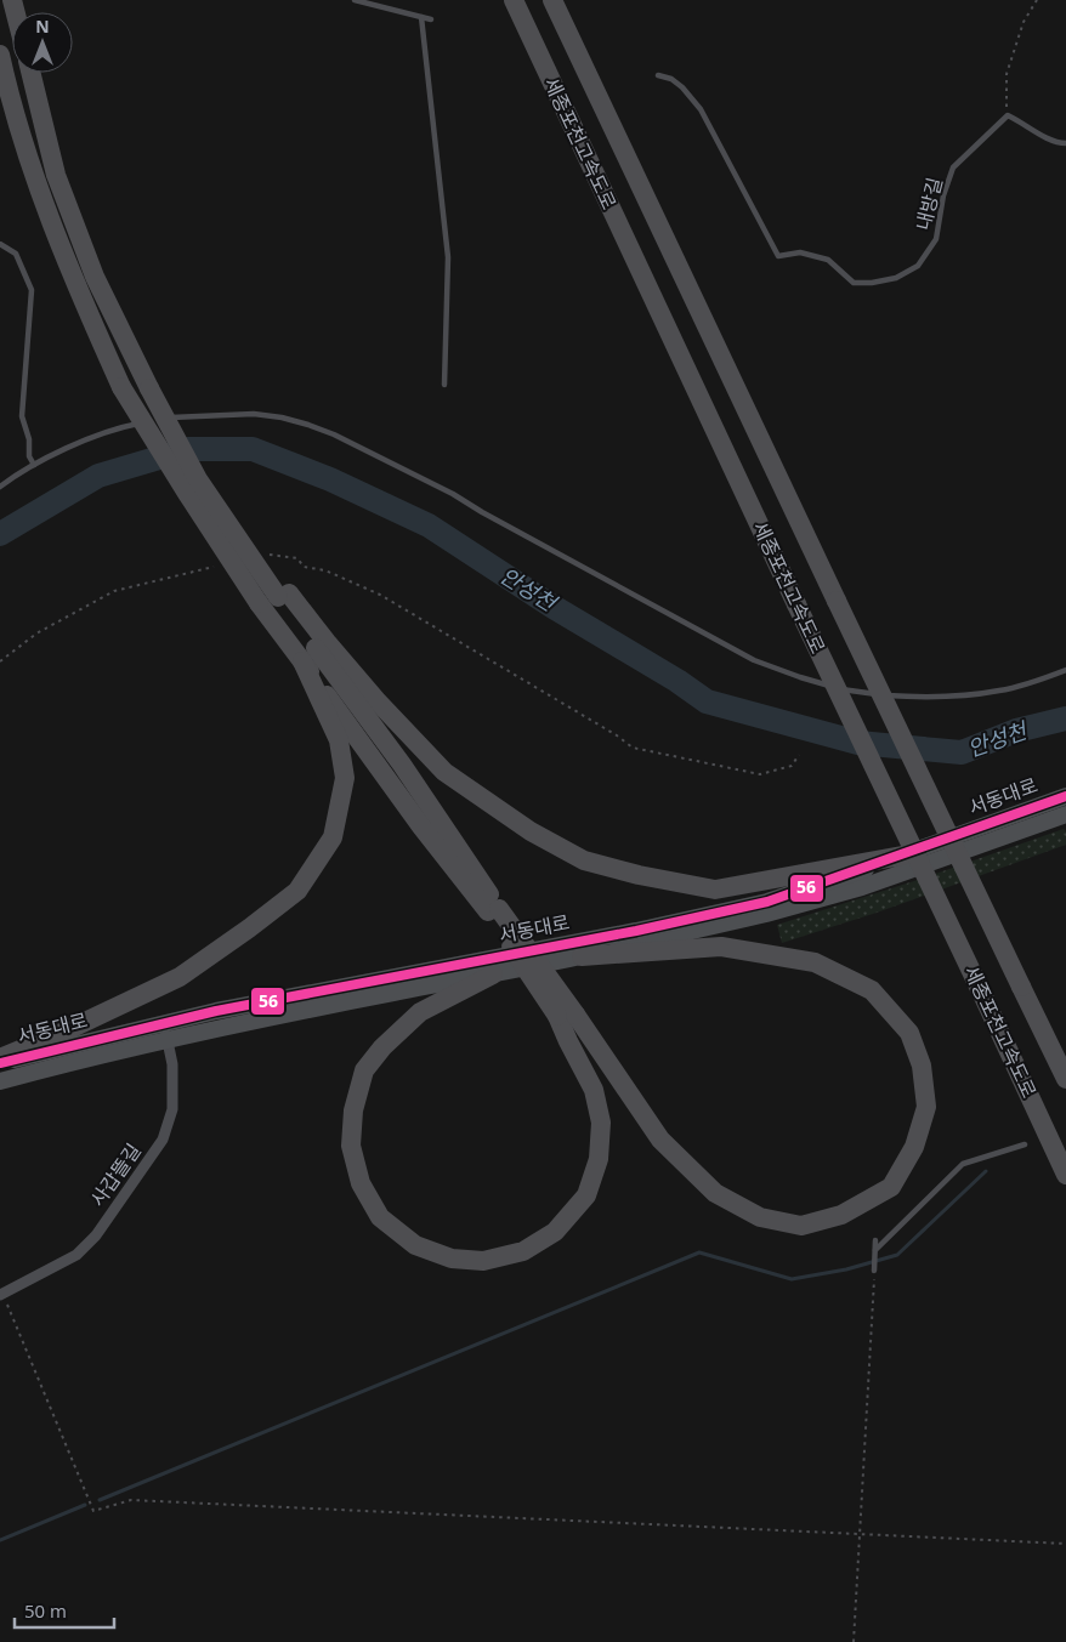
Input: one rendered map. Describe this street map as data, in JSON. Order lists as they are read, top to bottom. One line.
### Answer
{"streets":{"highway":["세종포천고속도로"],"main road":["서동대로"],"street":["사갑뜰길"],"lane":["내방길"]},"crossings":[["서동대로","사갑뜰길"]],"water":["안성천"],"lines":["transit line 56"],"scale_bar":"50 m","north":"top"}
